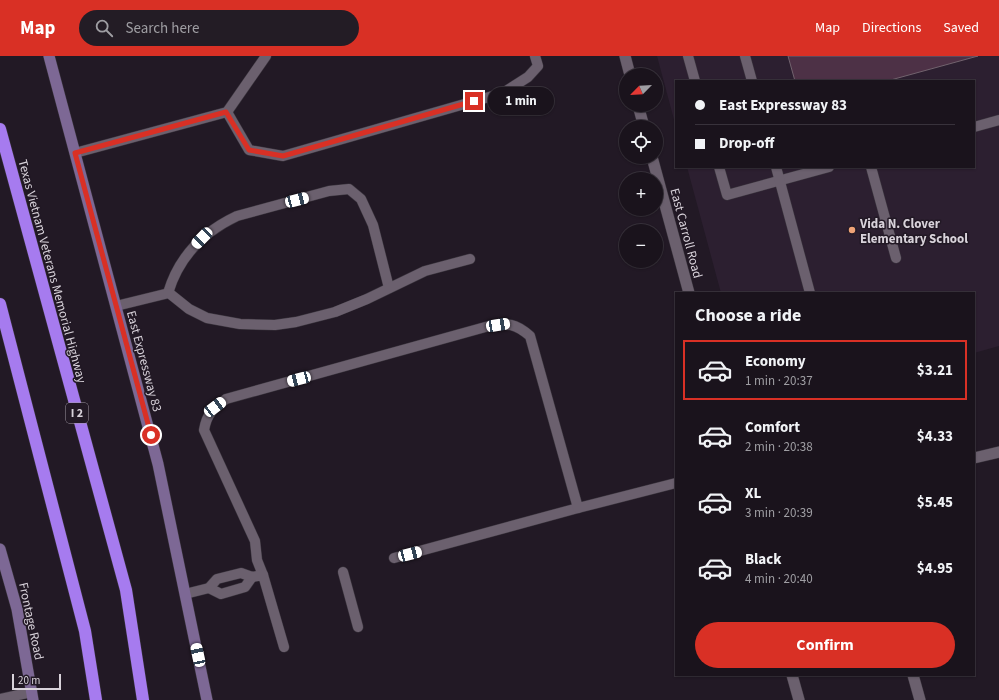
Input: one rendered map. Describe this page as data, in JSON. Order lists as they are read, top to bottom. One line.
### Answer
{"streets":{"highway":["Texas Vietnam Veterans Memorial Highway","I 2"],"main road":["East Expressway 83","Frontage Road"],"street":["East Carroll Road"]},"places":["Vida N. Clover Elementary School"],"scale_bar":"20 m","north":"bottom left","page":{"header":"Map","search":"Search here","nav":["Map","Directions","Saved"],"map_buttons":["+","−"],"banner":["East Expressway 83","Drop-off"],"bubble":"1 min","heading":"Choose a ride","list":[{"name":"Economy","note":"1 min · 20:37","value":"$3.21"},{"name":"Comfort","note":"2 min · 20:38","value":"$4.33"},{"name":"XL","note":"3 min · 20:39","value":"$5.45"},{"name":"Black","note":"4 min · 20:40","value":"$4.95"}],"buttons":"Confirm","scale":"20 m"}}
